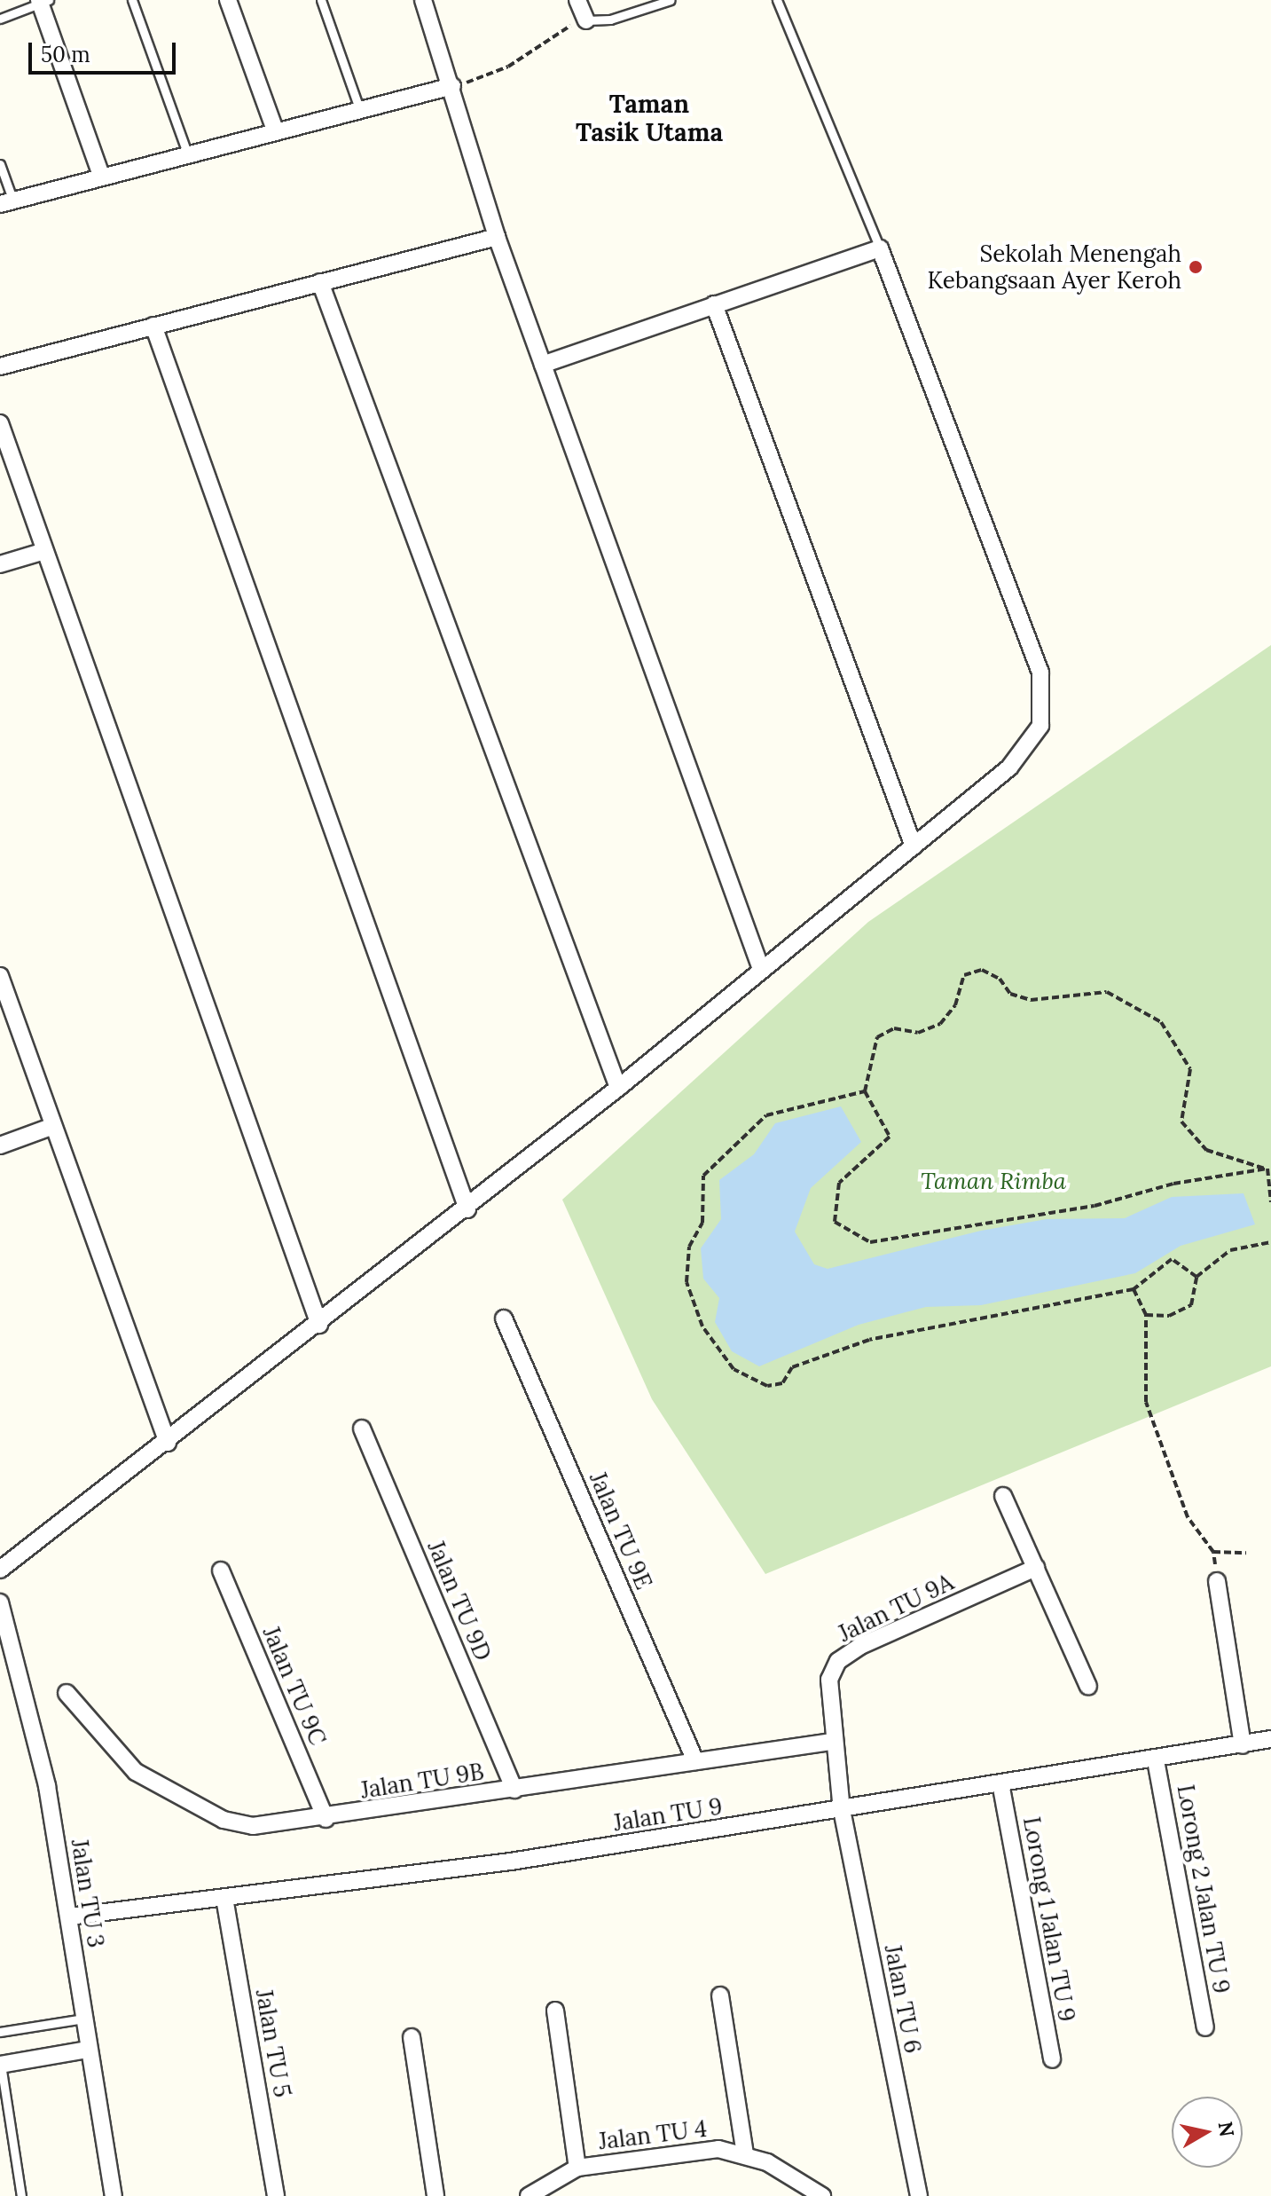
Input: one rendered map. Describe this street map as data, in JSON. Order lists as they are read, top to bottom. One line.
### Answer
{"streets":{"street":["Jalan TU 9E","Jalan TU 9D","Jalan TU 9A","Jalan TU 9C","Jalan TU 9B","Jalan TU 9","Lorong 2 Jalan TU 9","Jalan TU 3","Lorong 1 Jalan TU 9","Jalan TU 6","Jalan TU 5","Jalan TU 4"]},"crossings":[["Jalan TU 9E","Jalan TU 9B"],["Jalan TU 9D","Jalan TU 9B"],["Jalan TU 9A","Jalan TU 9B"],["Jalan TU 9A","Jalan TU 9"],["Jalan TU 9A","Jalan TU 6"],["Jalan TU 9C","Jalan TU 9B"],["Jalan TU 9","Lorong 2 Jalan TU 9"],["Jalan TU 9","Jalan TU 3"],["Jalan TU 9","Lorong 1 Jalan TU 9"],["Jalan TU 9","Jalan TU 6"],["Jalan TU 9","Jalan TU 5"]],"districts":["Taman Tasik Utama"],"parks":["Taman Rimba"],"places":["Sekolah Menengah Kebangsaan Ayer Keroh"],"scale_bar":"50 m","north":"right"}
